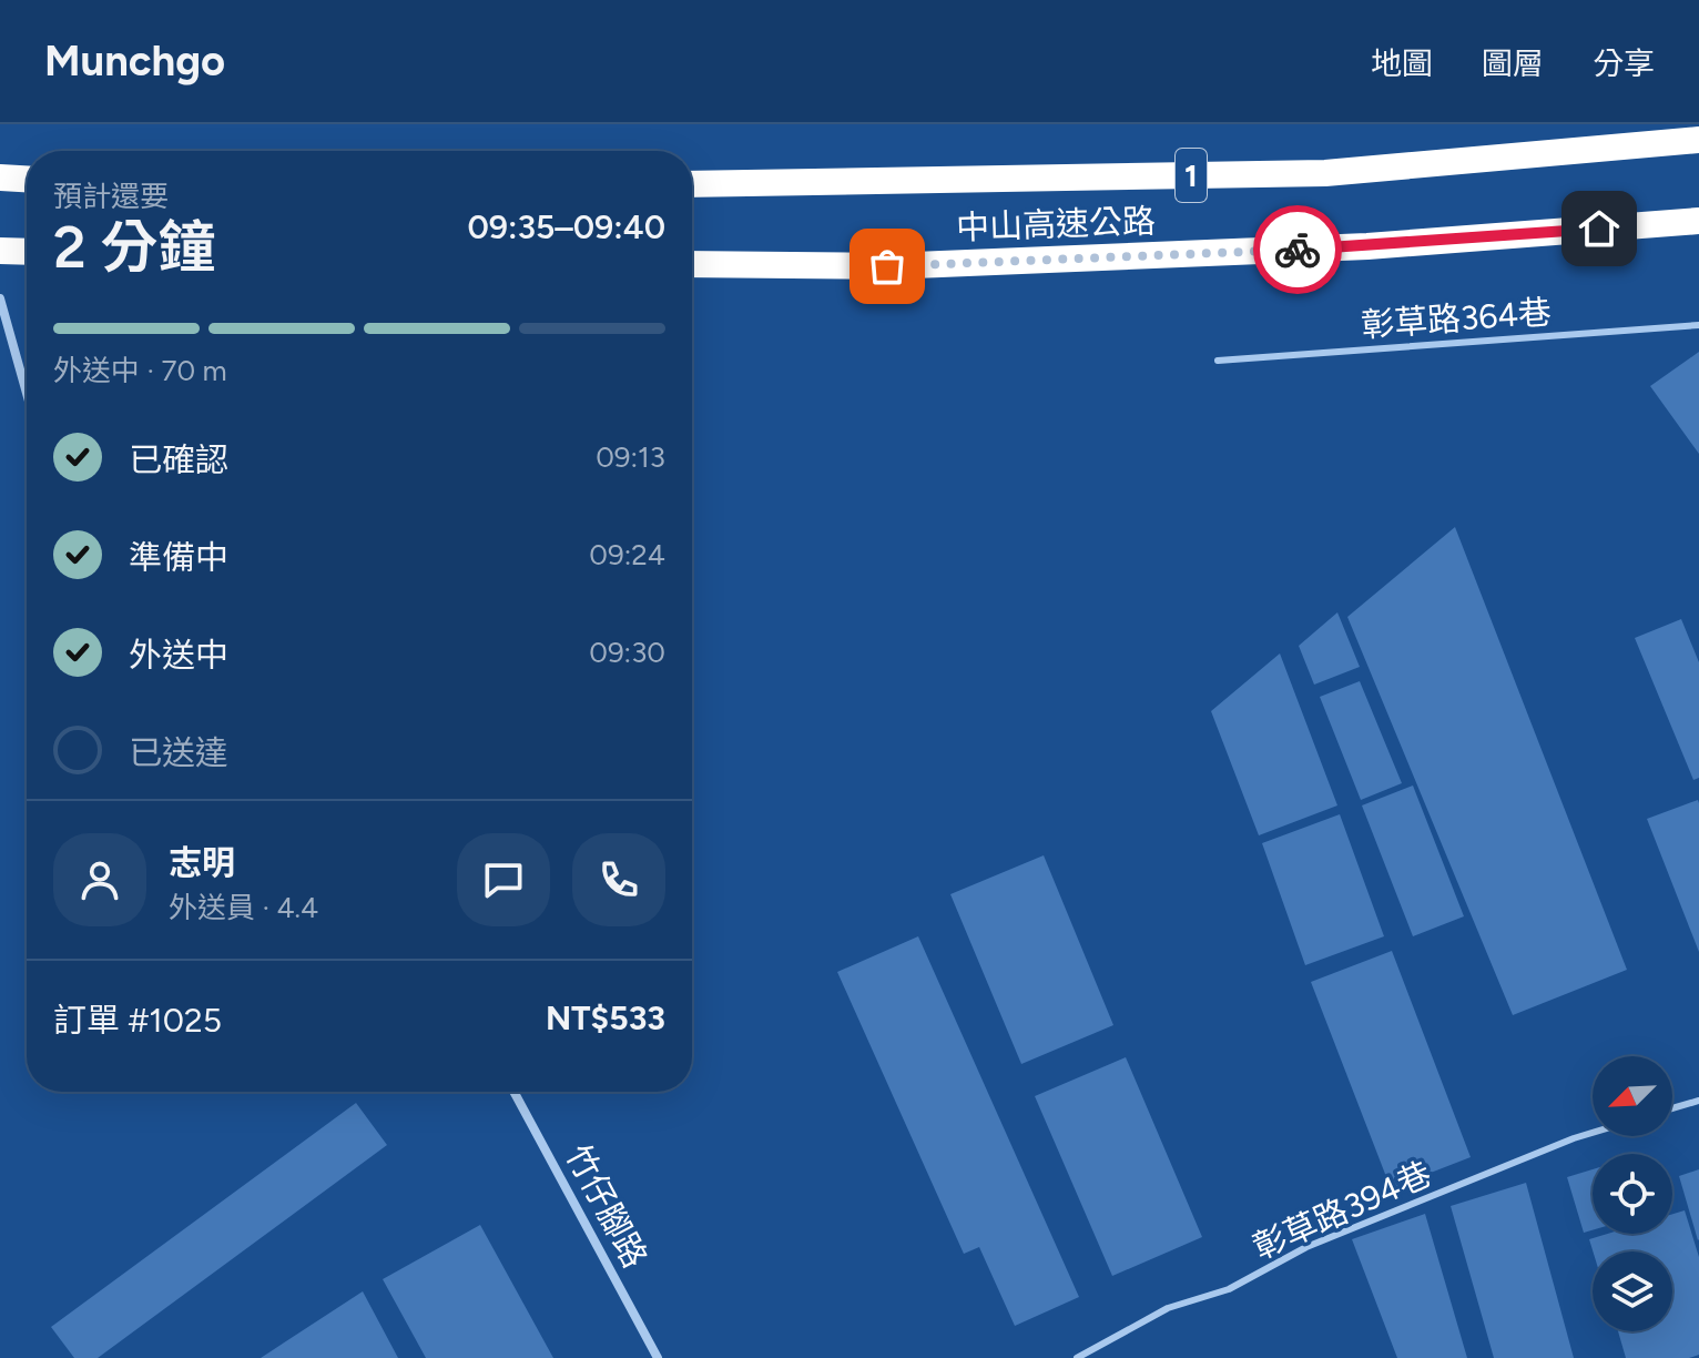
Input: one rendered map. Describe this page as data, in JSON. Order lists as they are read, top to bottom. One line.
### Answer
{"streets":{"highway":["1","中山高速公路"],"street":["竹仔腳路"],"lane":["彰草路364巷","彰草路394巷"]},"north":"bottom left","page":{"header":"Munchgo","nav":["地圖","圖層","分享"],"heading":["2 分鐘","預計還要","09:35–09:40"],"panel":["志明","外送員 · 4.4","訂單 #1025","NT$533"],"bar":"外送中 · 70 m","list":[["已確認","09:13"],["準備中","09:24"],["外送中","09:30"],"已送達"]}}
